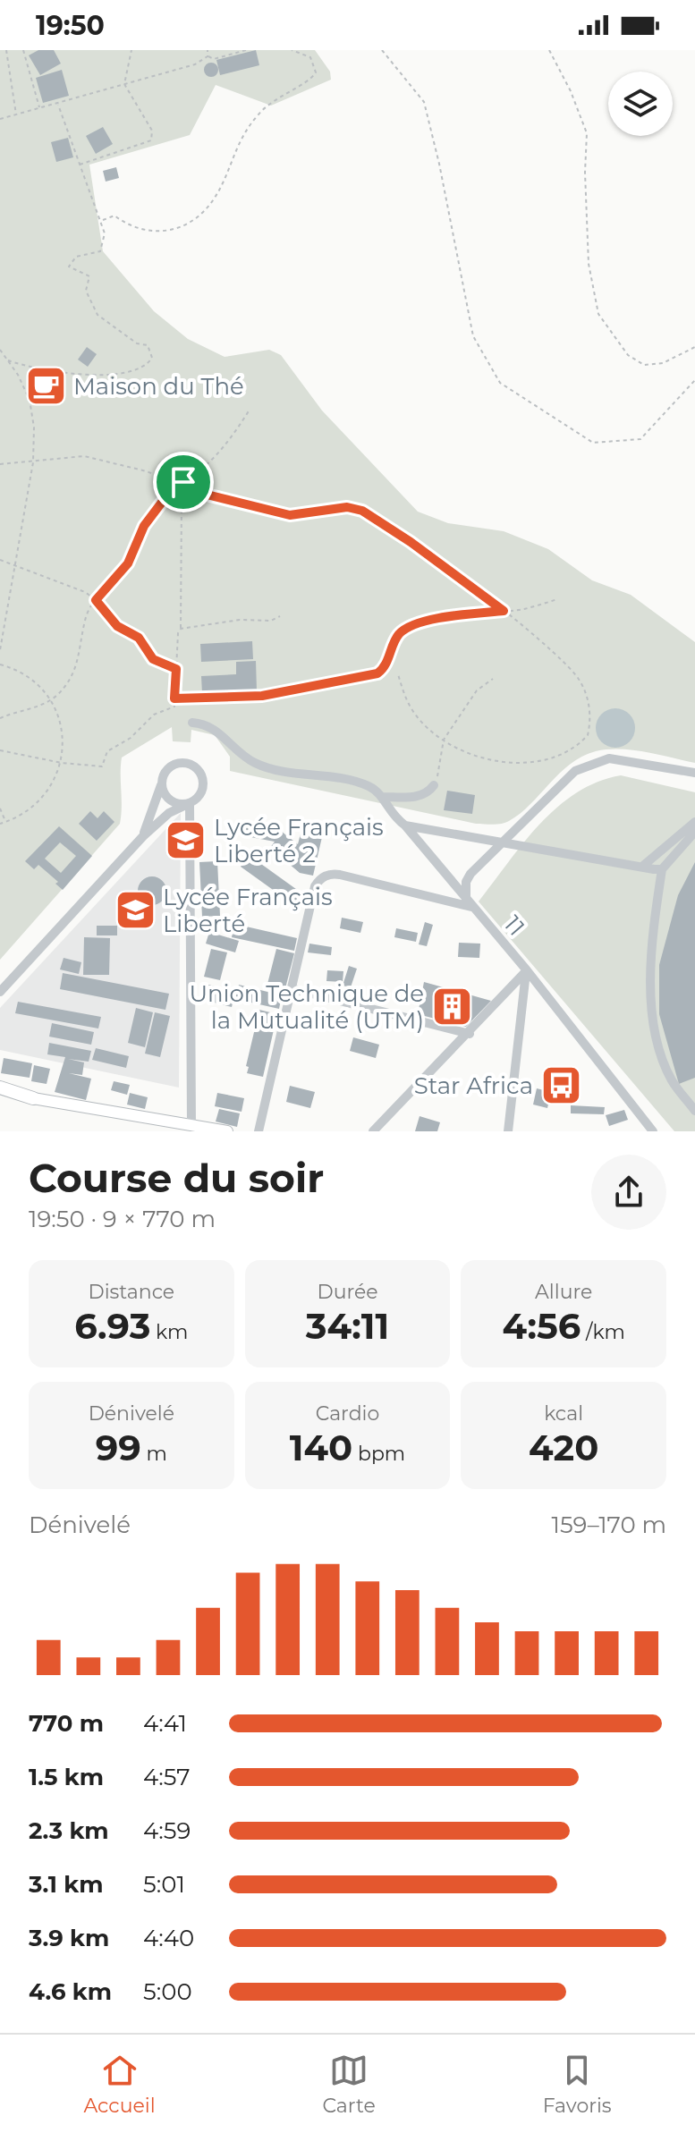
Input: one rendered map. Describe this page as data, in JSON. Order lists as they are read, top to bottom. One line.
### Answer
{"streets":{"street":["11"]},"places":{"cafe":["Maison du Thé"],"school or university":["Lycée Français Liberté 2","Lycée Français Liberté"],"building":["Union Technique de la Mutualité (UTM)"],"bus stop":["Star Africa"]},"page":{"status":"19:50","heading":["Course du soir","19:50 · 9 × 770 m"],"stats":[["Distance","6.93 km"],["Durée","34:11"],["Allure","4:56 /km"],["Dénivelé","99 m"],["Cardio","140 bpm"],["kcal","420"]],"chart":["Dénivelé","159–170 m"],"list":[{"name":"770 m","note":"4:41"},{"name":"1.5 km","note":"4:57"},{"name":"2.3 km","note":"4:59"},{"name":"3.1 km","note":"5:01"},{"name":"3.9 km","note":"4:40"},{"name":"4.6 km","note":"5:00"}],"tabs":["Accueil","Carte","Favoris"]}}
